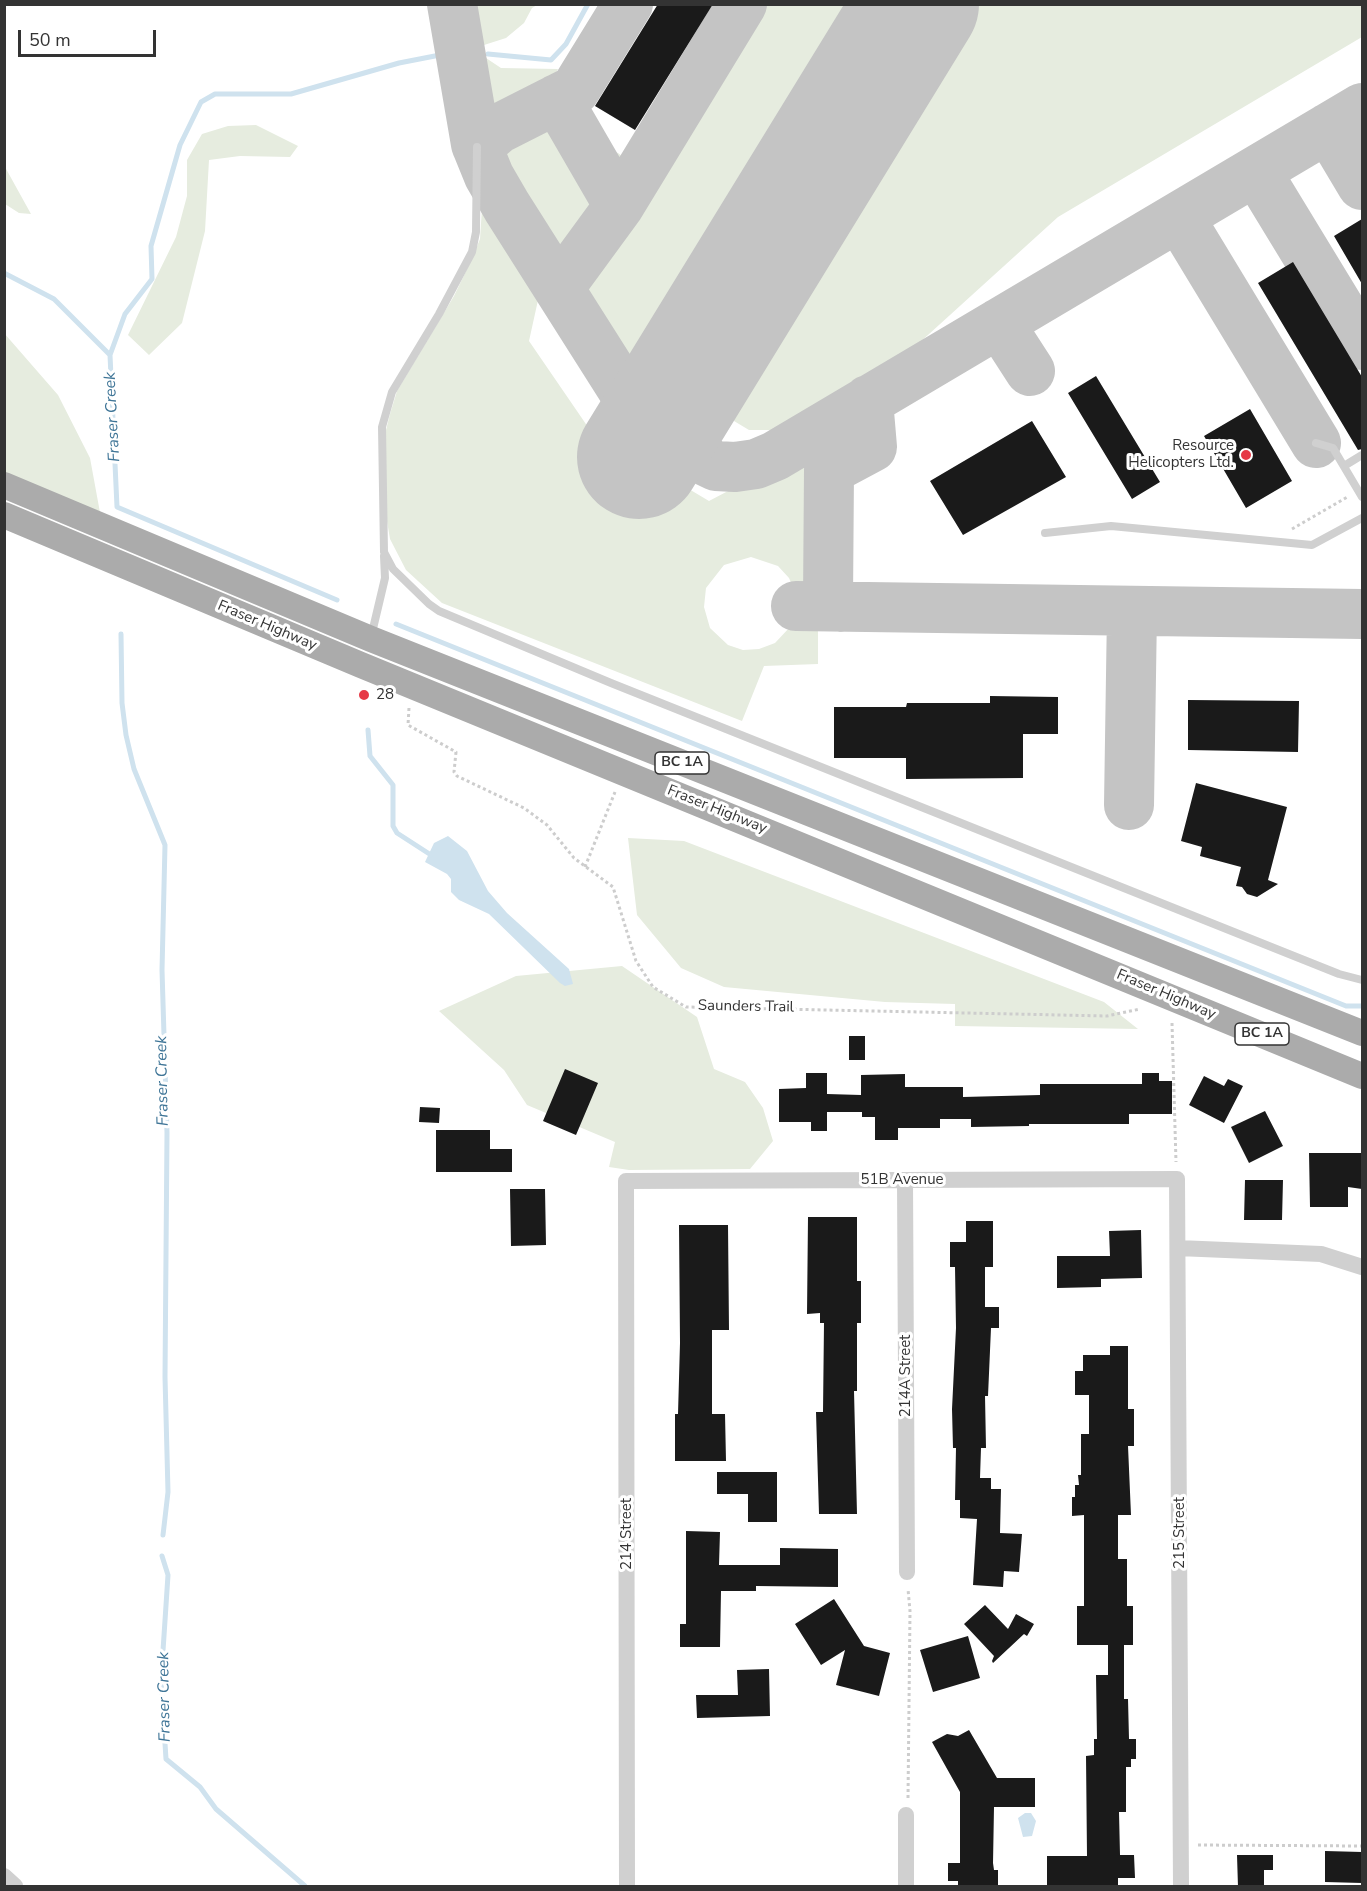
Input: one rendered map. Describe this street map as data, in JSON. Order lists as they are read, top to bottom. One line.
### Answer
{"streets":{"main road":["Fraser Highway","BC 1A"],"street":["51B Avenue","214A Street","215 Street","214 Street"],"path":["Saunders Trail"]},"crossings":[["51B Avenue","214A Street"],["51B Avenue","215 Street"],["51B Avenue","214 Street"]],"water":["Fraser Creek"],"places":["Resource Helicopters Ltd.","28"],"scale_bar":"50 m"}
